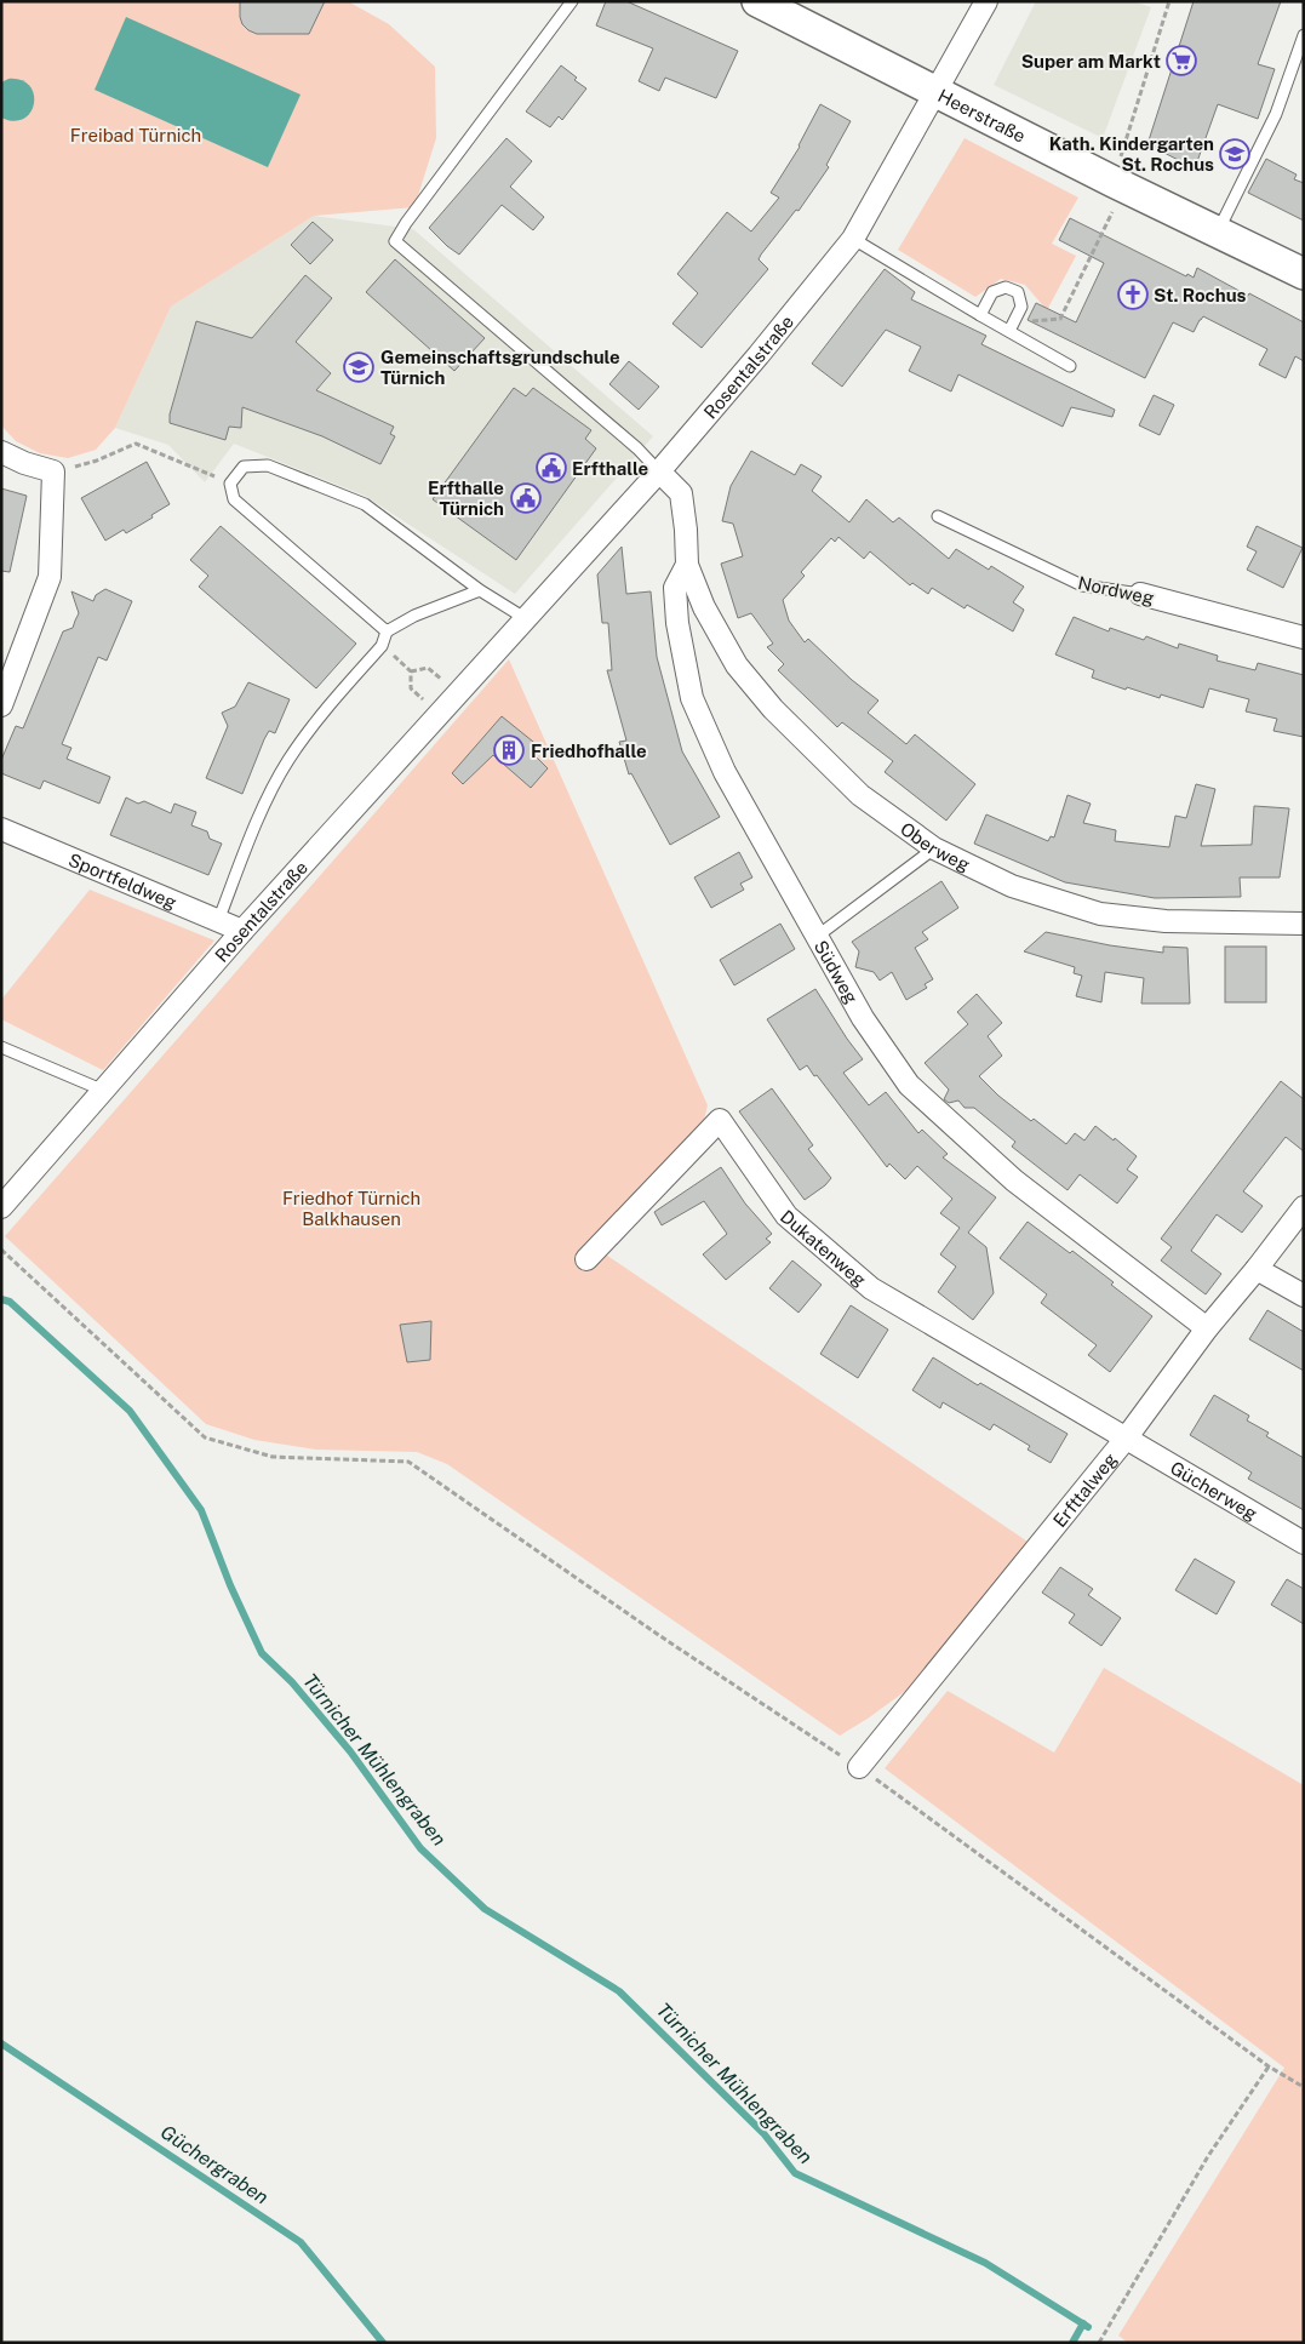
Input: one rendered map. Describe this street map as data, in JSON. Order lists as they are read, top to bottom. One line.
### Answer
{"streets":{"main road":["Heerstraße"],"street":["Rosentalstraße","Nordweg","Oberweg","Sportfeldweg","Südweg","Dukatenweg","Erfttalweg","Gücherweg"]},"crossings":[["Heerstraße","Rosentalstraße"],["Rosentalstraße","Sportfeldweg"],["Rosentalstraße","Südweg"],["Oberweg","Südweg"],["Südweg","Erfttalweg"],["Dukatenweg","Erfttalweg"],["Dukatenweg","Gücherweg"],["Erfttalweg","Gücherweg"]],"water":["Türnicher Mühlengraben","Güchergraben"],"parks":["Freibad Türnich","Friedhof Türnich Balkhausen"],"places":{"supermarket":["Super am Markt"],"school or university":["Kath. Kindergarten St. Rochus","Gemeinschaftsgrundschule Türnich"],"church":["St. Rochus"],"public building":["Erfthalle","Erfthalle Türnich"],"building":["Friedhofhalle"]}}
